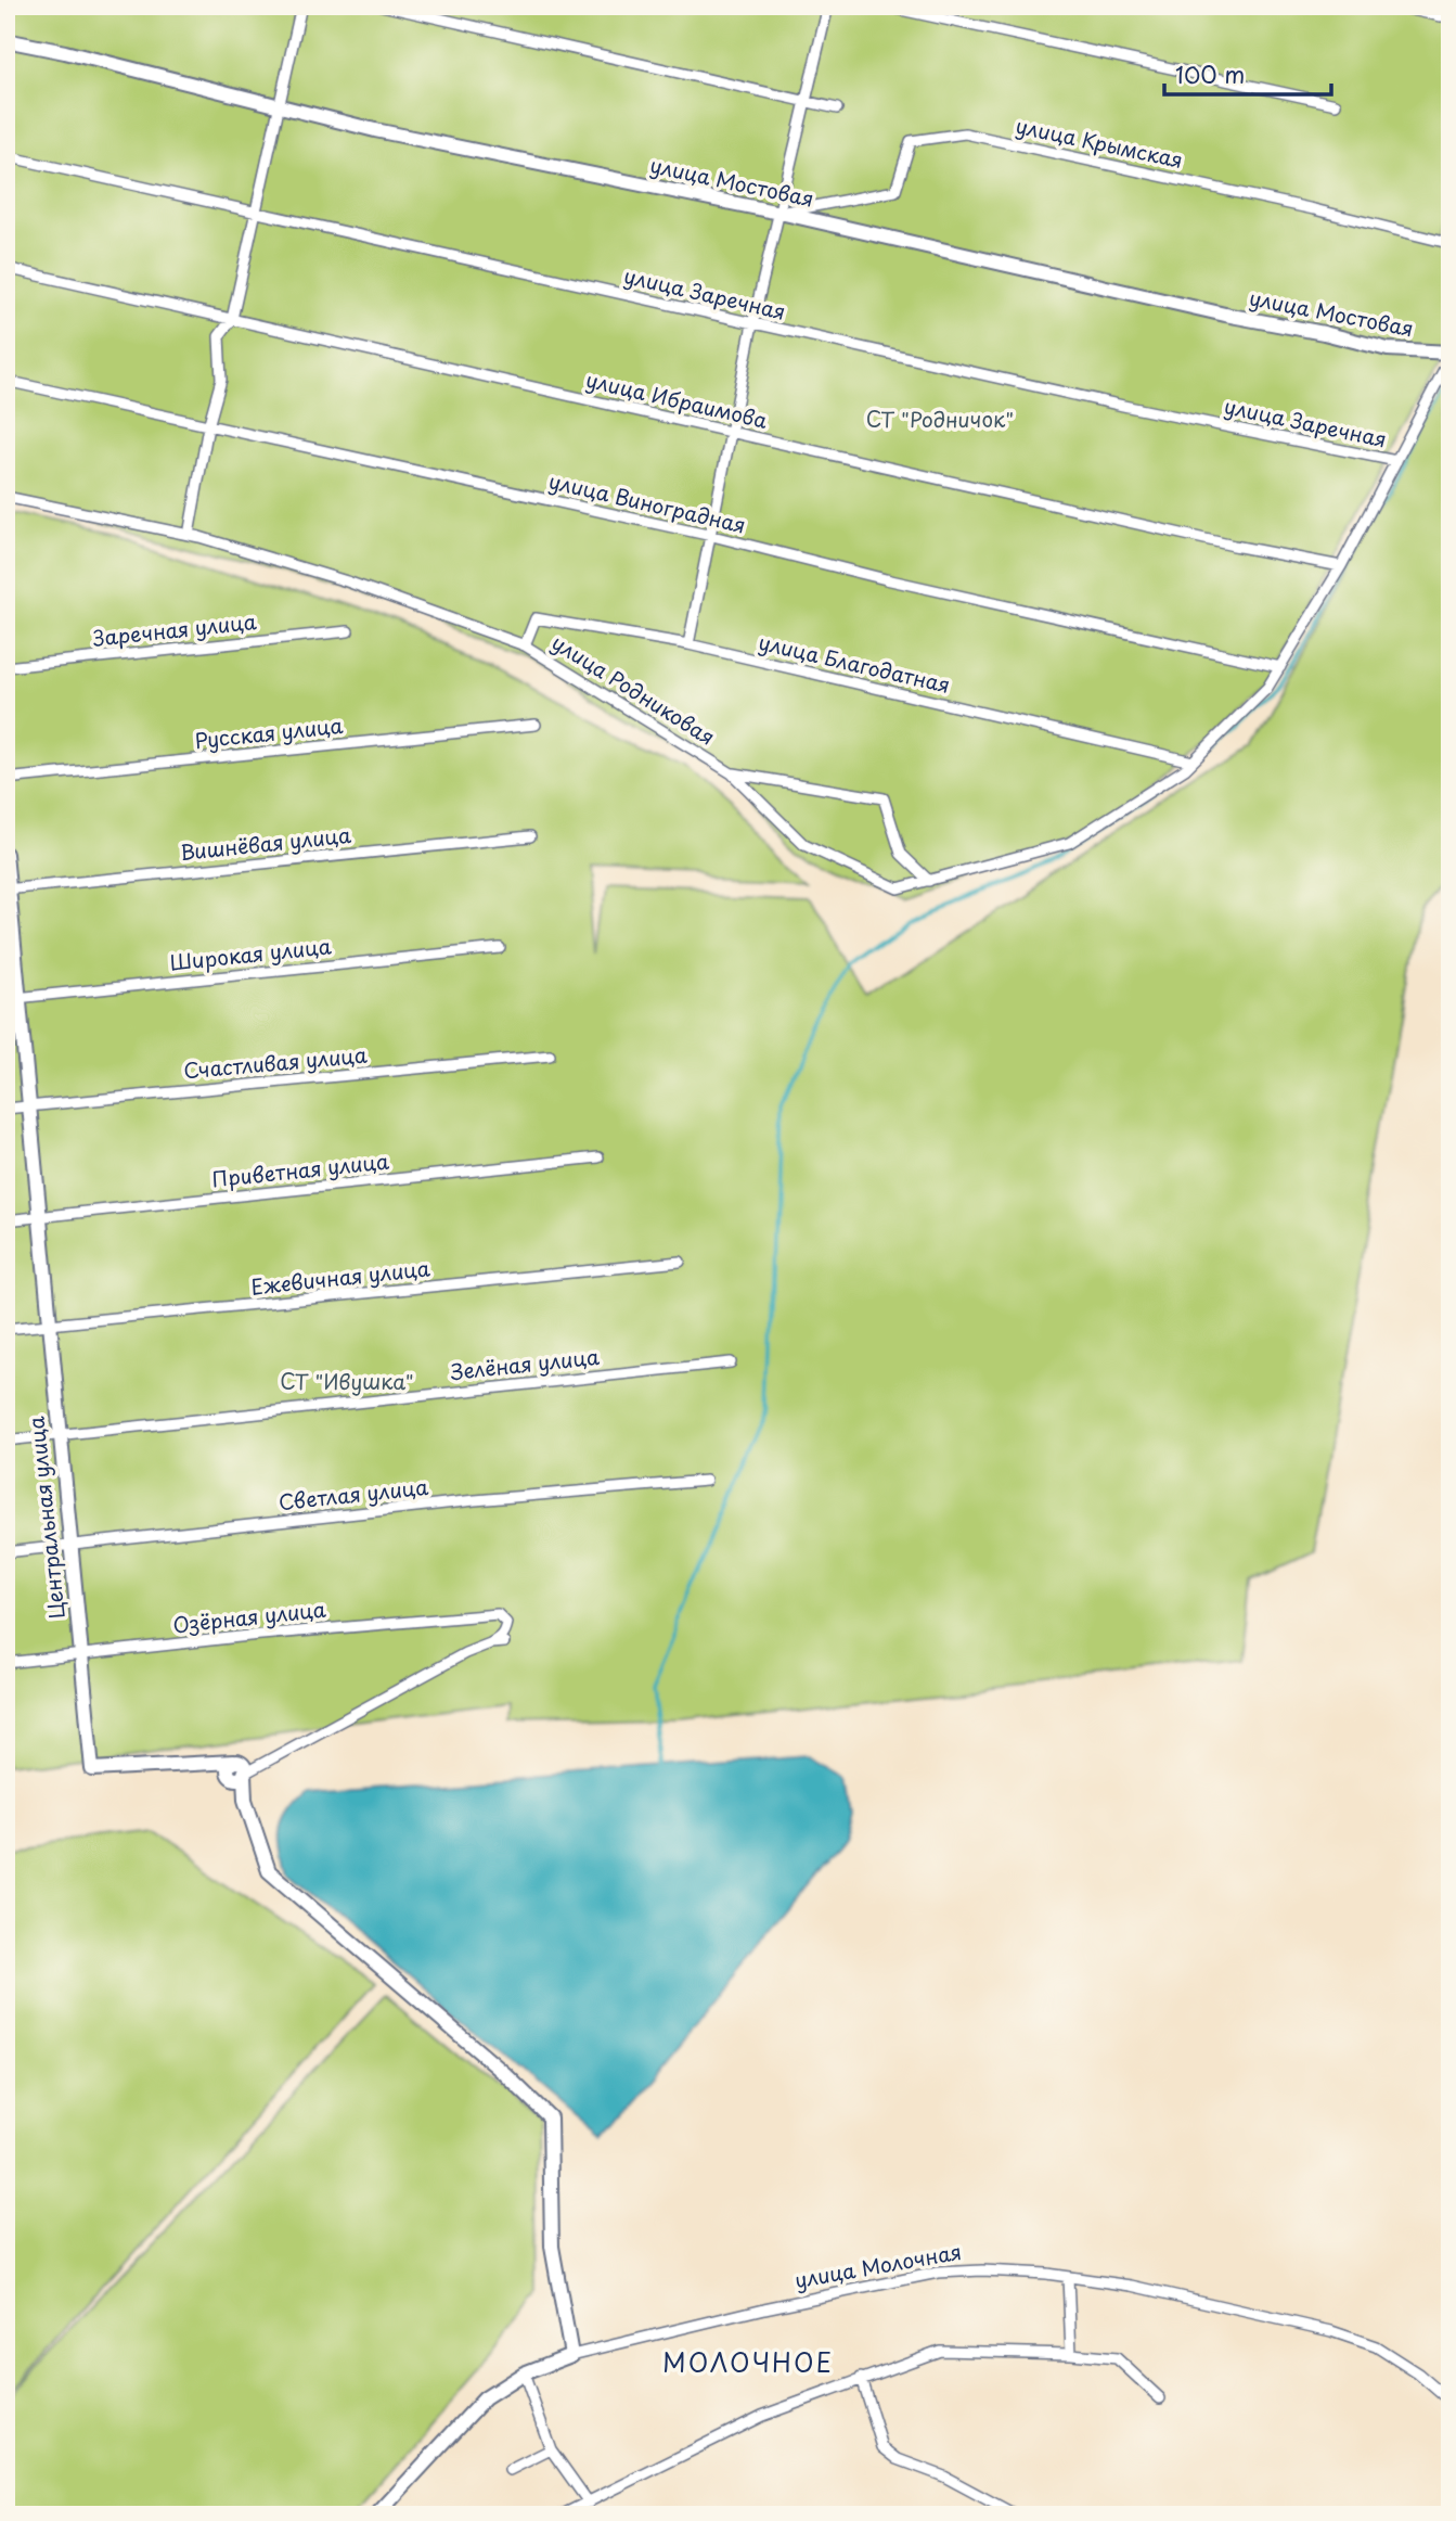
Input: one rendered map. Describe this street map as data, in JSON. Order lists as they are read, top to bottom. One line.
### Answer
{"streets":{"street":["улица Крымская","улица Мостовая","улица Заречная","улица Ибраимова","улица Виноградная","Заречная улица","улица Благодатная","улица Родниковая","Русская улица","Вишнёвая улица","Широкая улица","Счастливая улица","Приветная улица","Ежевичная улица","Зелёная улица","Светлая улица","Центральная улица","Озёрная улица","улица Молочная"]},"crossings":[["улица Крымская","улица Мостовая"],["улица Мостовая","улица Родниковая"],["улица Заречная","улица Родниковая"],["улица Ибраимова","улица Родниковая"],["улица Виноградная","улица Родниковая"],["улица Благодатная","улица Родниковая"],["Вишнёвая улица","Центральная улица"],["Широкая улица","Центральная улица"],["Счастливая улица","Центральная улица"],["Приветная улица","Центральная улица"],["Ежевичная улица","Центральная улица"],["Зелёная улица","Центральная улица"],["Светлая улица","Центральная улица"],["Центральная улица","Озёрная улица"]],"districts":["МОЛОЧНОЕ"],"parks":["СТ \"Родничок\"","СТ \"Ивушка\""],"scale_bar":"100 m"}
